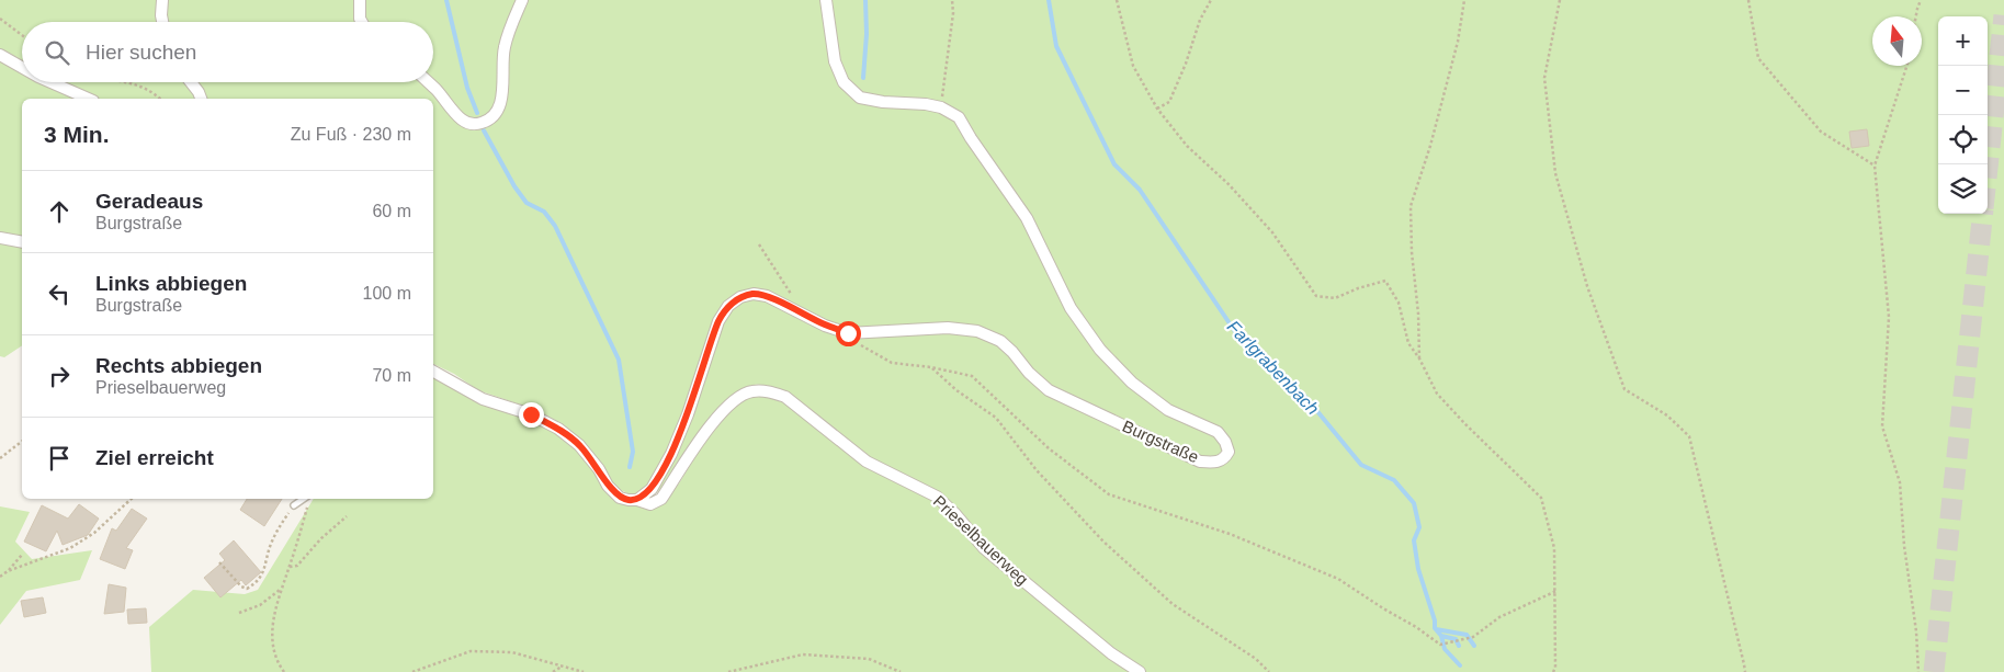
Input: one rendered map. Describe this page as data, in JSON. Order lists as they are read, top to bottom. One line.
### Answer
{"streets":{"street":["Burgstraße","Prieselbauerweg"]},"crossings":[["Burgstraße","Prieselbauerweg"]],"water":["Farlgrabenbach"],"north":"top","page":{"map_buttons":["+","−"],"search":"Hier suchen","heading":["3 Min.","Zu Fuß · 230 m"],"list":[["Geradeaus","Burgstraße","60 m"],["Links abbiegen","Burgstraße","100 m"],["Rechts abbiegen","Prieselbauerweg","70 m"],"Ziel erreicht"]}}
